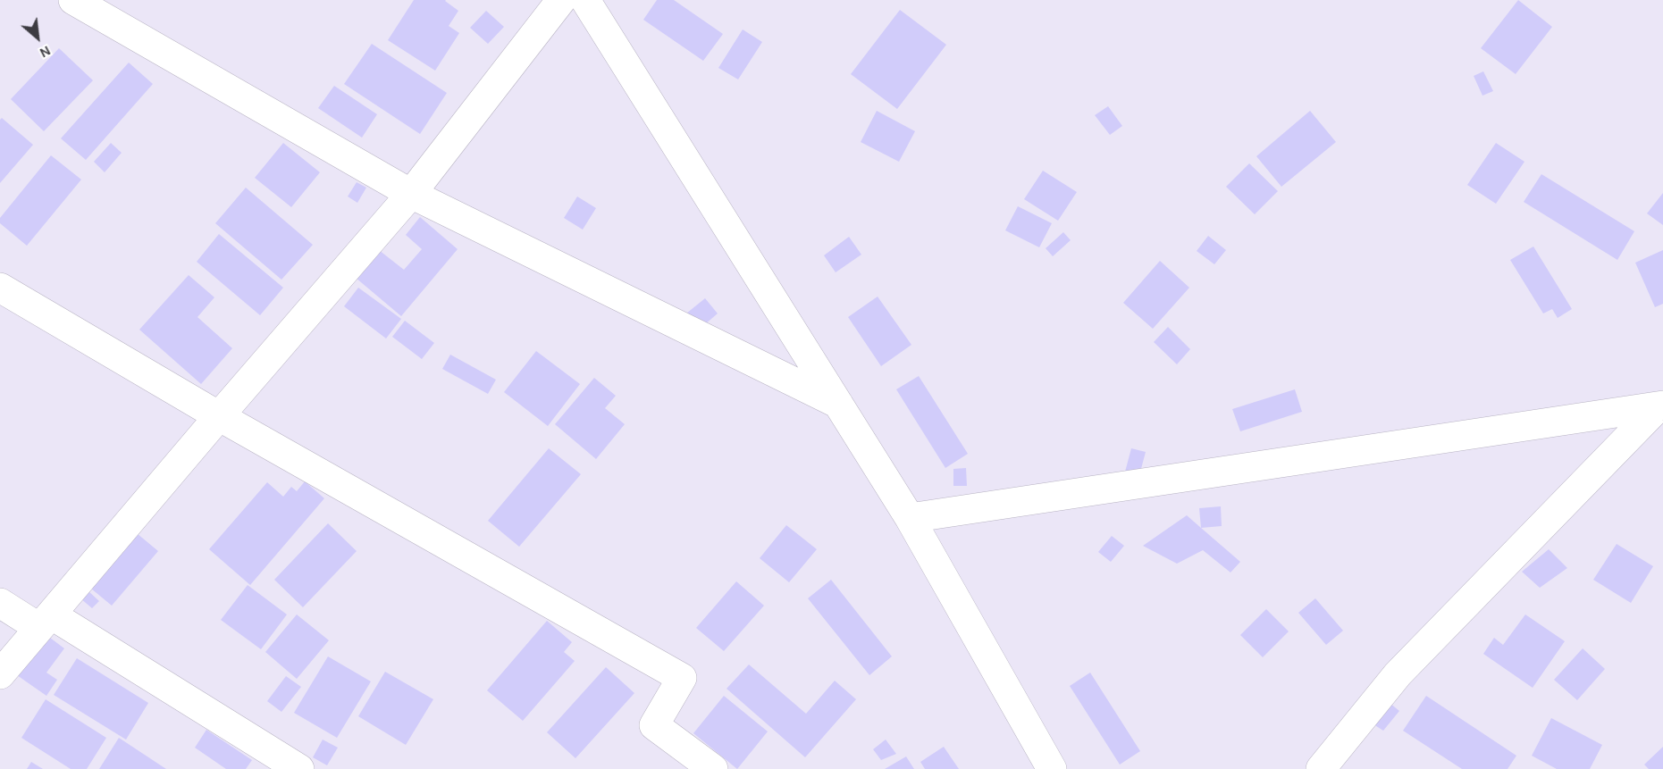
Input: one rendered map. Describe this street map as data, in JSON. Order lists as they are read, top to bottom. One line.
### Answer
{"north":"bottom right"}
